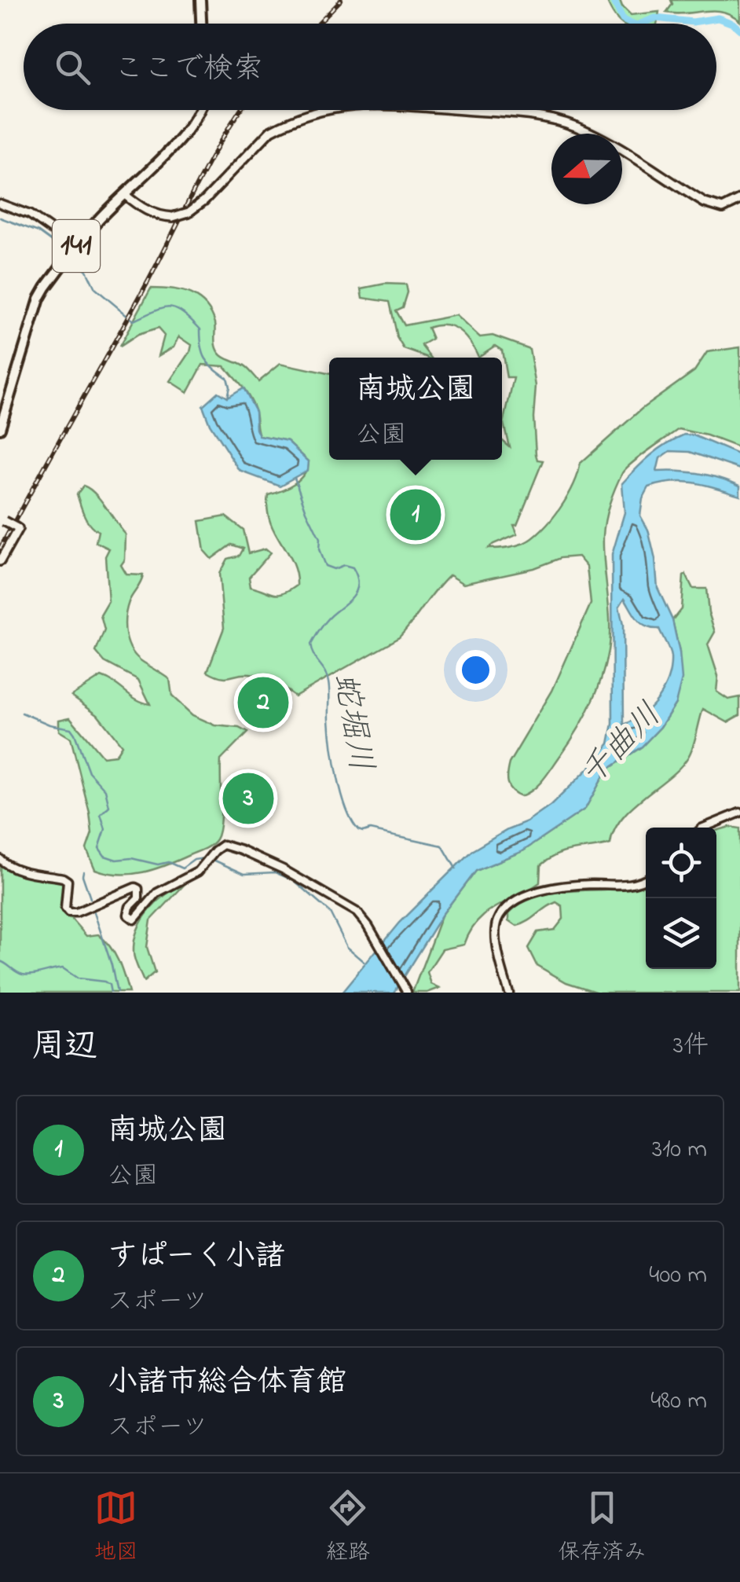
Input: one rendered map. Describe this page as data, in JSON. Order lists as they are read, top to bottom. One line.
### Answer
{"streets":{"highway":["141"]},"water":["蛇堀川","千曲川"],"north":"left","page":{"search":"ここで検索","popup":["南城公園","公園"],"pins":["1","2","3"],"heading":["周辺","3件"],"list":[{"mark":"1","name":"南城公園","note":"公園","value":"310 m"},{"mark":"2","name":"すぱーく小諸","note":"スポーツ","value":"400 m"},{"mark":"3","name":"小諸市総合体育館","note":"スポーツ","value":"480 m"}],"nav":["地図","経路","保存済み"]}}
